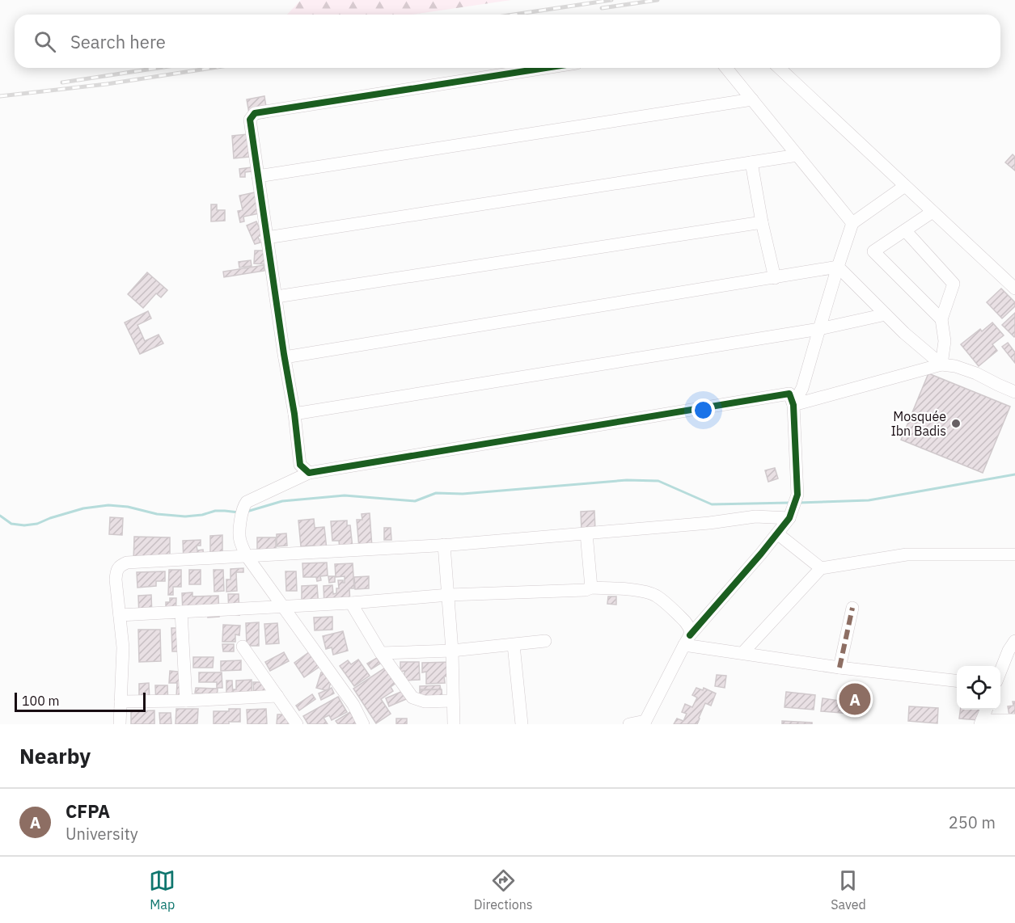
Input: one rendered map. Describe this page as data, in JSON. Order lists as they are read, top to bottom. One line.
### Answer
{"places":["Mosquée Ibn Badis"],"scale_bar":"100 m","page":{"search":"Search here","pins":"A","scale":"100 m","heading":"Nearby","list":[{"mark":"A","name":"CFPA","note":"University","value":"250 m"}],"nav":["Map","Directions","Saved"]}}
